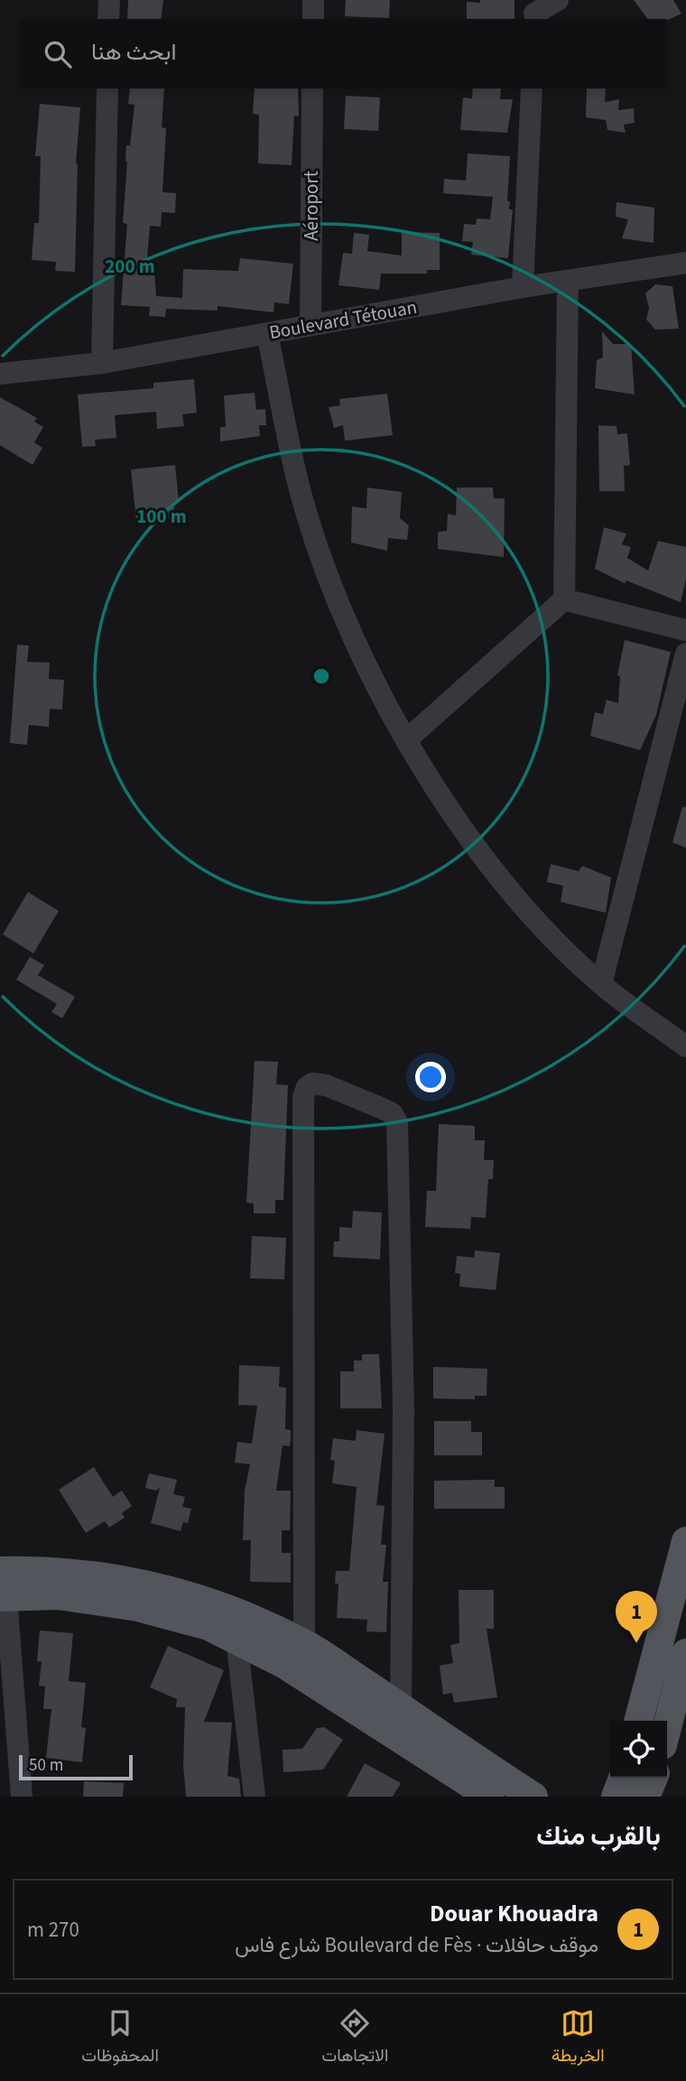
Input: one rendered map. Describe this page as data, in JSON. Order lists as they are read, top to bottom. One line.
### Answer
{"streets":{"street":["Aéroport","Boulevard Tétouan"]},"crossings":[["Aéroport","Boulevard Tétouan"]],"scale_bar":"50 m","page":{"search":"ابحث هنا","pins":"1","scale":"50 m","heading":"بالقرب منك","list":[{"mark":"1","name":"Douar Khouadra","note":"موقف حافلات · Boulevard de Fès شارع فاس","value":"270 m"}],"nav":["الخريطة","الاتجاهات","المحفوظات"]},"rings":["200 m","100 m"]}
